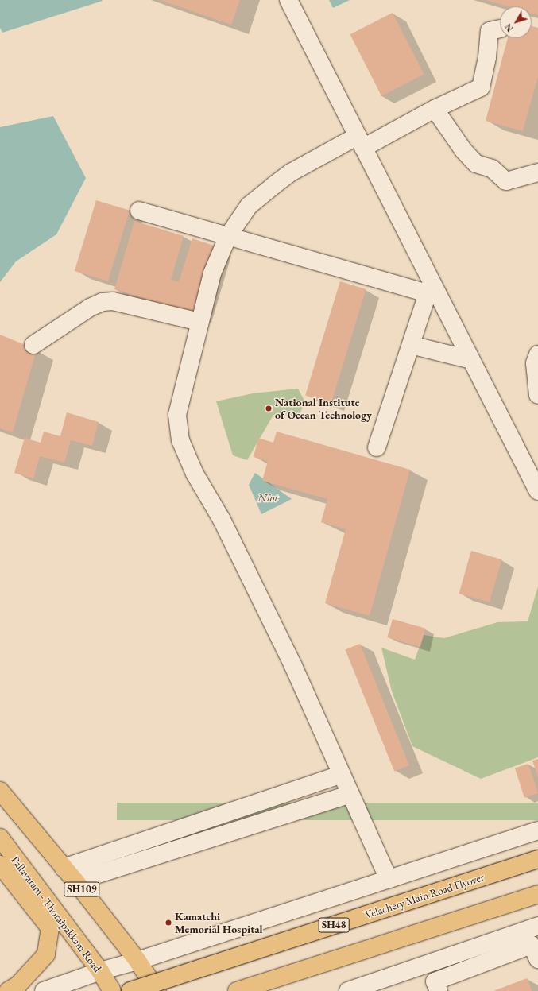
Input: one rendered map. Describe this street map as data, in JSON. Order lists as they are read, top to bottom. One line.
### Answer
{"streets":{"main road":["SH109","Velachery Main Road Flyover","Pallavaram - Thoraipakkam Road","SH48"]},"water":["Niot"],"places":["National Institute of Ocean Technology","Kamatchi Memorial Hospital"],"north":"bottom left"}
